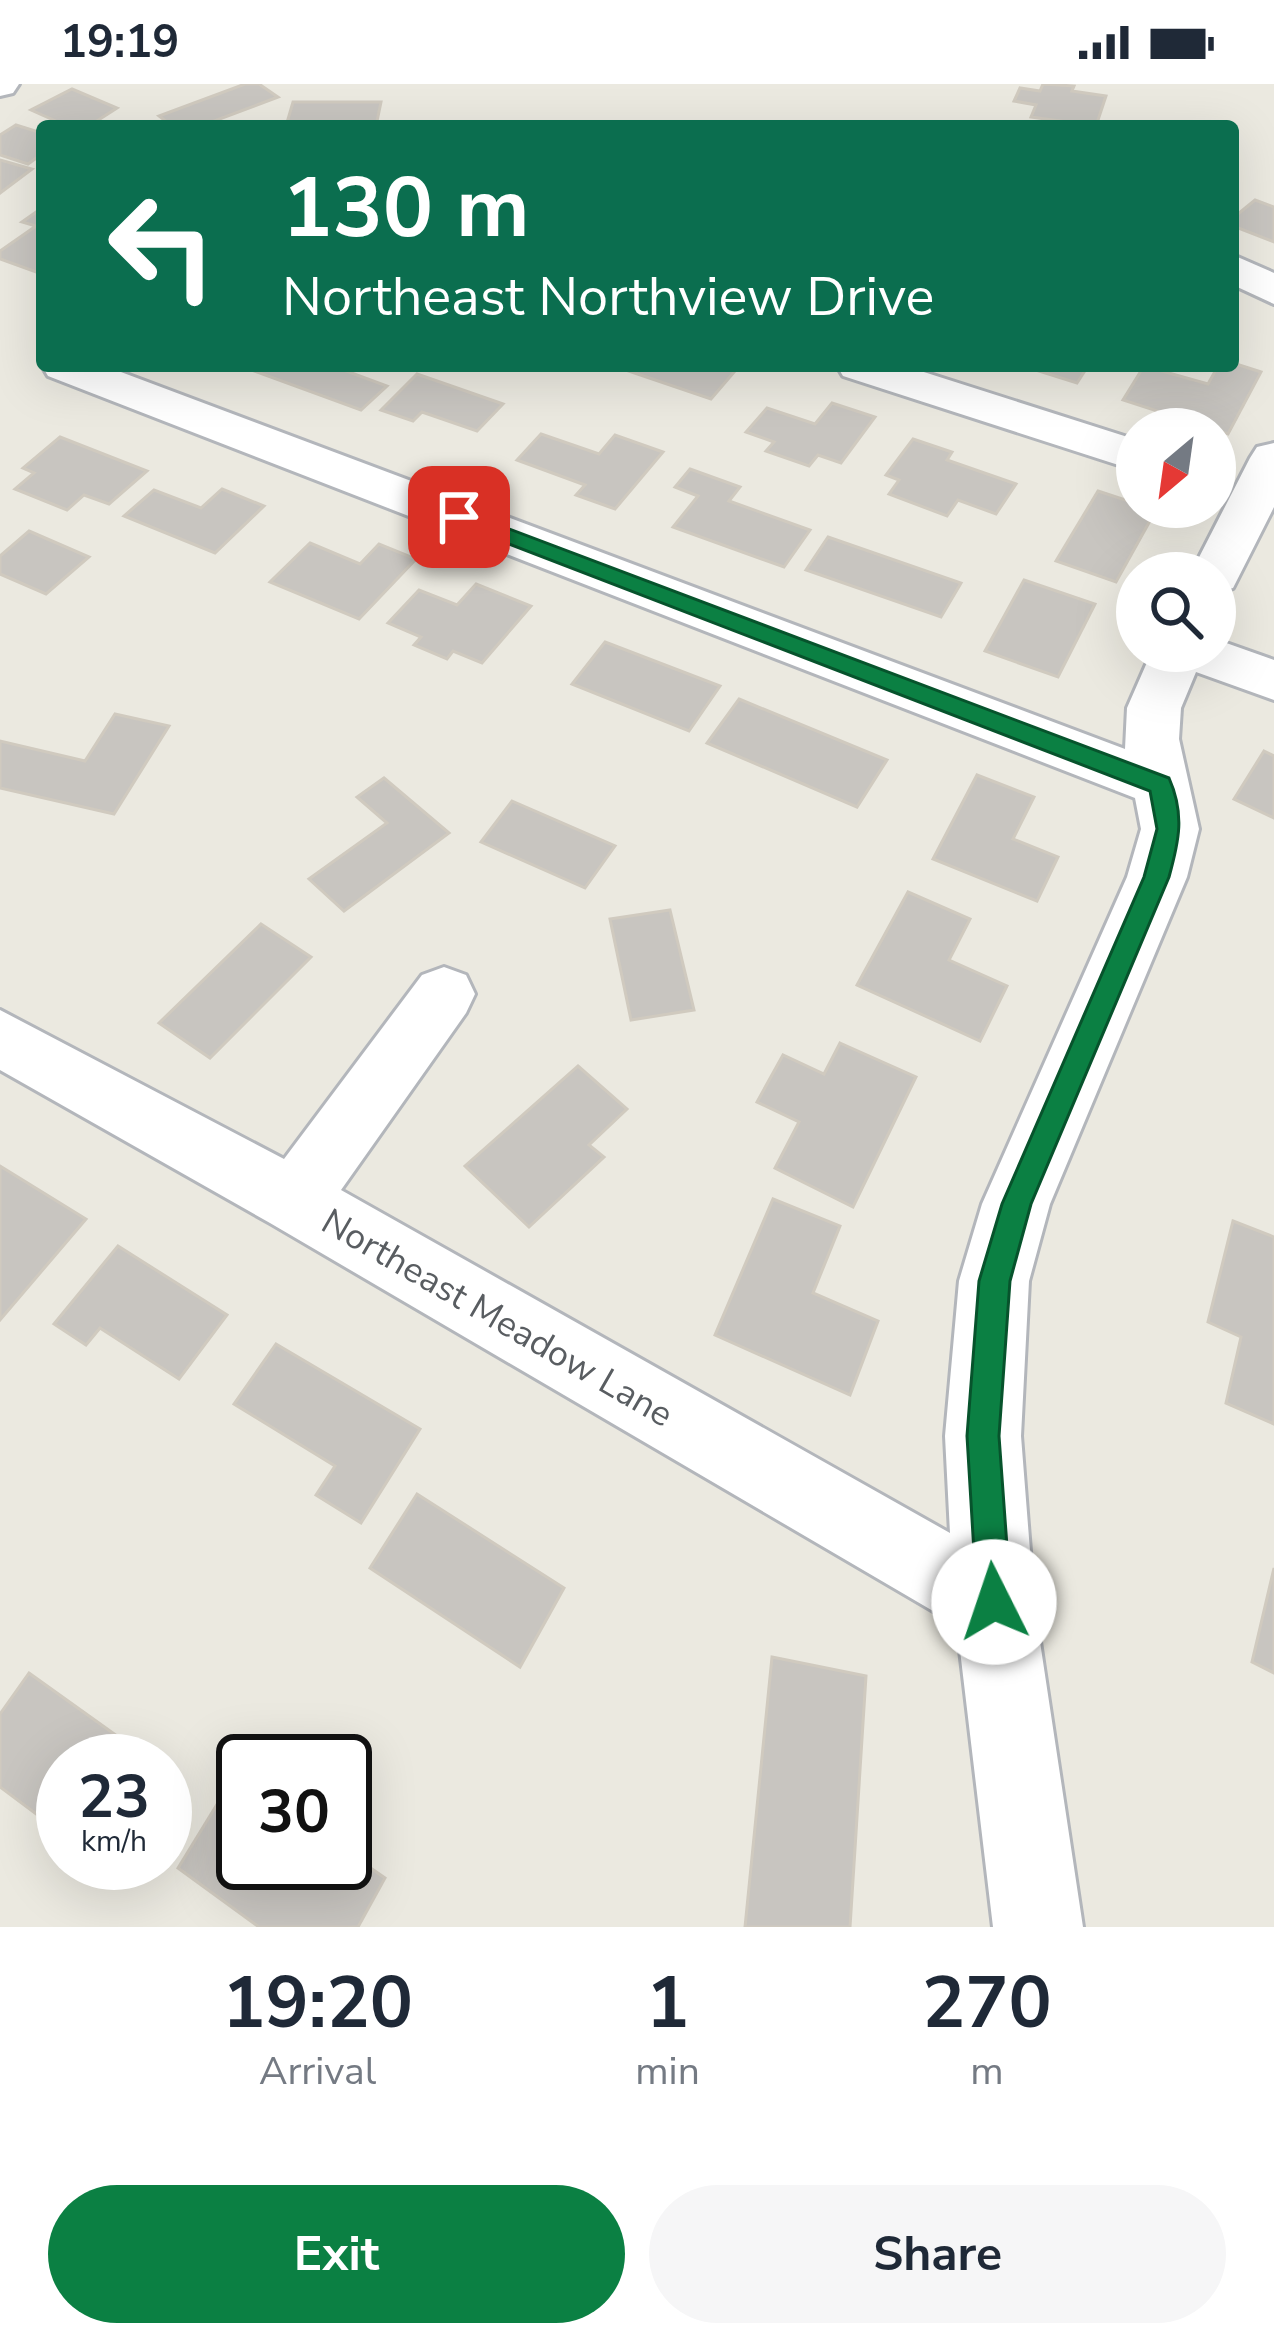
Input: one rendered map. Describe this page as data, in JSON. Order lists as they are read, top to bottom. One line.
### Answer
{"streets":{"street":["Northeast Meadow Lane"]},"north":"bottom left","page":{"status":"19:19","turn":["130 m","Northeast Northview Drive"],"speed":"23 km/h","limit":"30","eta":["19:20","Arrival","1","min","270","m"],"buttons":["Exit","Share"]}}
